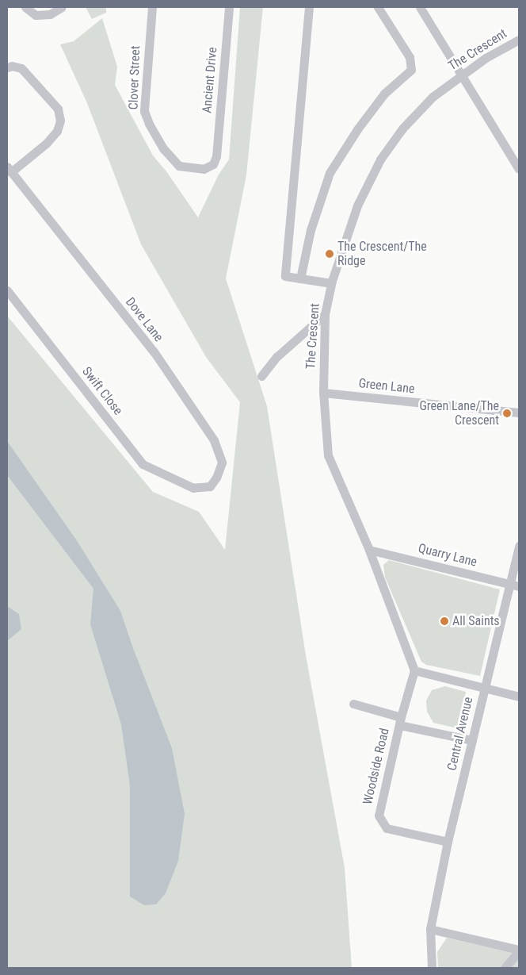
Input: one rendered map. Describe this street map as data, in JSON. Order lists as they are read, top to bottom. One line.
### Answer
{"streets":{"street":["The Crescent","Clover Street","Ancient Drive","Dove Lane","Green Lane","Swift Close","Quarry Lane","Central Avenue","Woodside Road"]},"crossings":[["The Crescent","Green Lane"],["The Crescent","Quarry Lane"],["The Crescent","Woodside Road"],["Clover Street","Ancient Drive"],["Dove Lane","Swift Close"],["Quarry Lane","Central Avenue"],["Central Avenue","Woodside Road"]],"places":["The Crescent/The Ridge","Green Lane/The Crescent","All Saints"]}
